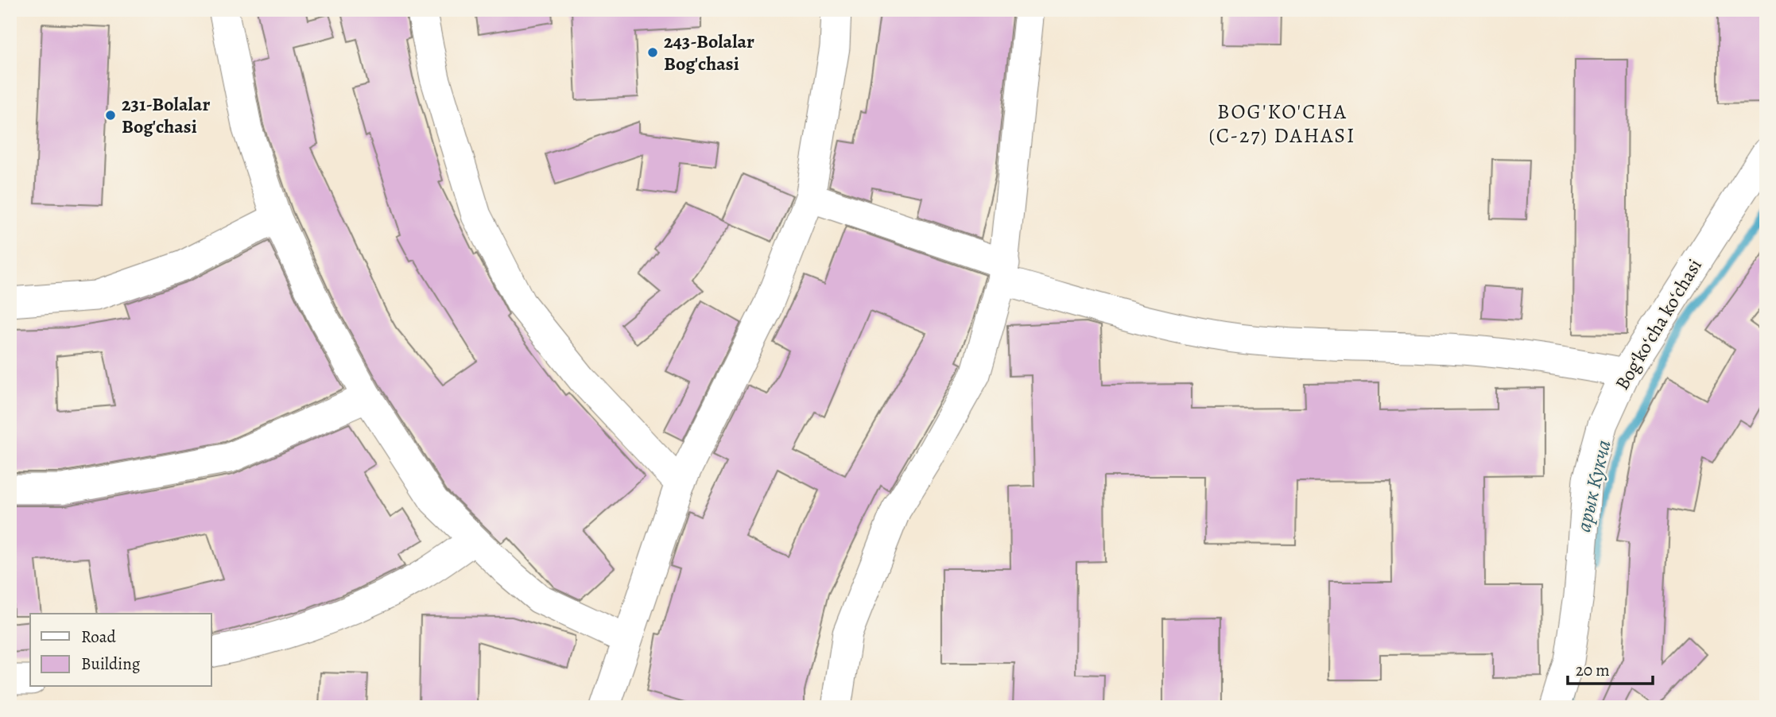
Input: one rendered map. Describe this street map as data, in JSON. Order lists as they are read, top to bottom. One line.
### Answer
{"streets":{"street":["Bogʻkoʻcha koʻchasi"]},"districts":["BOG'KO'CHA (C-27) DAHASI"],"water":["арык Кукча"],"places":["243-Bolalar Bog'chasi","231-Bolalar Bog'chasi"],"legend":["Road","Building"],"scale_bar":"20 m"}
